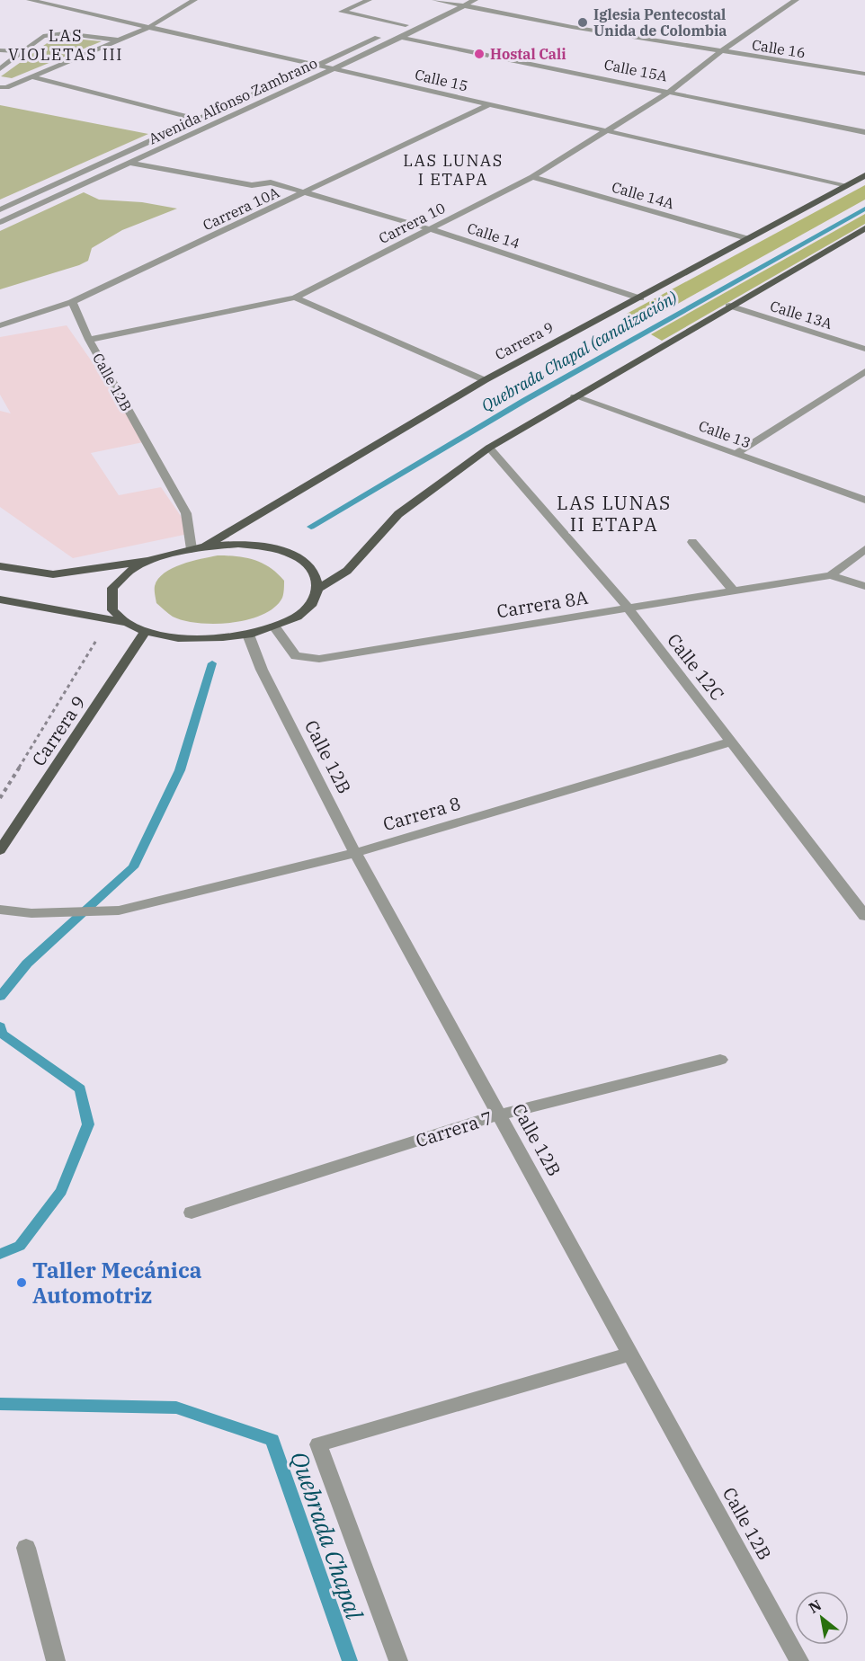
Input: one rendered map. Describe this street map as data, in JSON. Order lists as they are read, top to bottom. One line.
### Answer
{"streets":{"main road":["Carrera 9"],"street":["Calle 16","Calle 15A","Calle 15","Avenida Alfonso Zambrano","Calle 14A","Carrera 10A","Carrera 10","Calle 14","Calle 13A","Calle 12B","Calle 13","Carrera 8A","Calle 12C","Carrera 8","Carrera 7"]},"crossings":[["Calle 16","Avenida Alfonso Zambrano"],["Calle 16","Carrera 10"],["Calle 15A","Avenida Alfonso Zambrano"],["Calle 15A","Carrera 10"],["Calle 15","Avenida Alfonso Zambrano"],["Calle 15","Carrera 10A"],["Calle 15","Carrera 10"],["Calle 15","Carrera 9"],["Avenida Alfonso Zambrano","Calle 14"],["Calle 14A","Carrera 10"],["Calle 14A","Carrera 9"],["Carrera 10A","Calle 14"],["Carrera 10A","Calle 12B"],["Carrera 10","Calle 14"],["Carrera 10","Calle 12B"],["Calle 14","Carrera 9"],["Calle 12B","Carrera 8"],["Calle 12B","Carrera 7"],["Carrera 8A","Calle 12C"],["Calle 12C","Carrera 8"]],"districts":["LAS VIOLETAS III","LAS LUNAS I ETAPA","LAS LUNAS II ETAPA"],"water":["Quebrada Chapal (canalización)","Quebrada Chapal"],"places":["Iglesia Pentecostal Unida de Colombia","Hostal Cali","Taller Mecánica Automotriz"],"north":"top left"}
